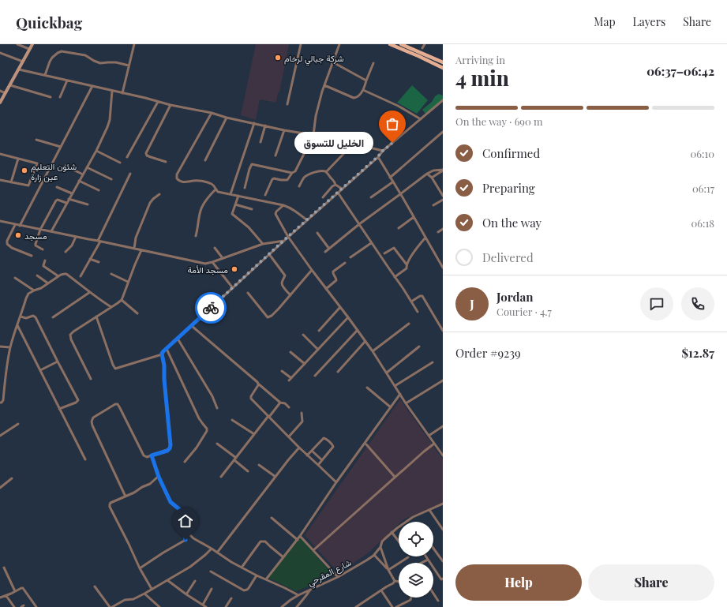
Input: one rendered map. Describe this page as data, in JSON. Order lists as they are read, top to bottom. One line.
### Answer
{"streets":{"street":["شارع المقرحي"]},"places":["شركة جبالي لرخام","الخليل للتسوق","شئون التعليم عين زارة","مسجد","مسجد الأمة"],"page":{"header":"Quickbag","nav":["Map","Layers","Share"],"heading":["4 min","Arriving in","06:37–06:42"],"panel":["Jordan","Courier · 4.7","Order #9239","$12.87"],"bar":"On the way · 690 m","bubble":"الخليل للتسوق","list":[["Confirmed","06:10"],["Preparing","06:17"],["On the way","06:18"],"Delivered"],"round":"J","buttons":["Help","Share"]}}
